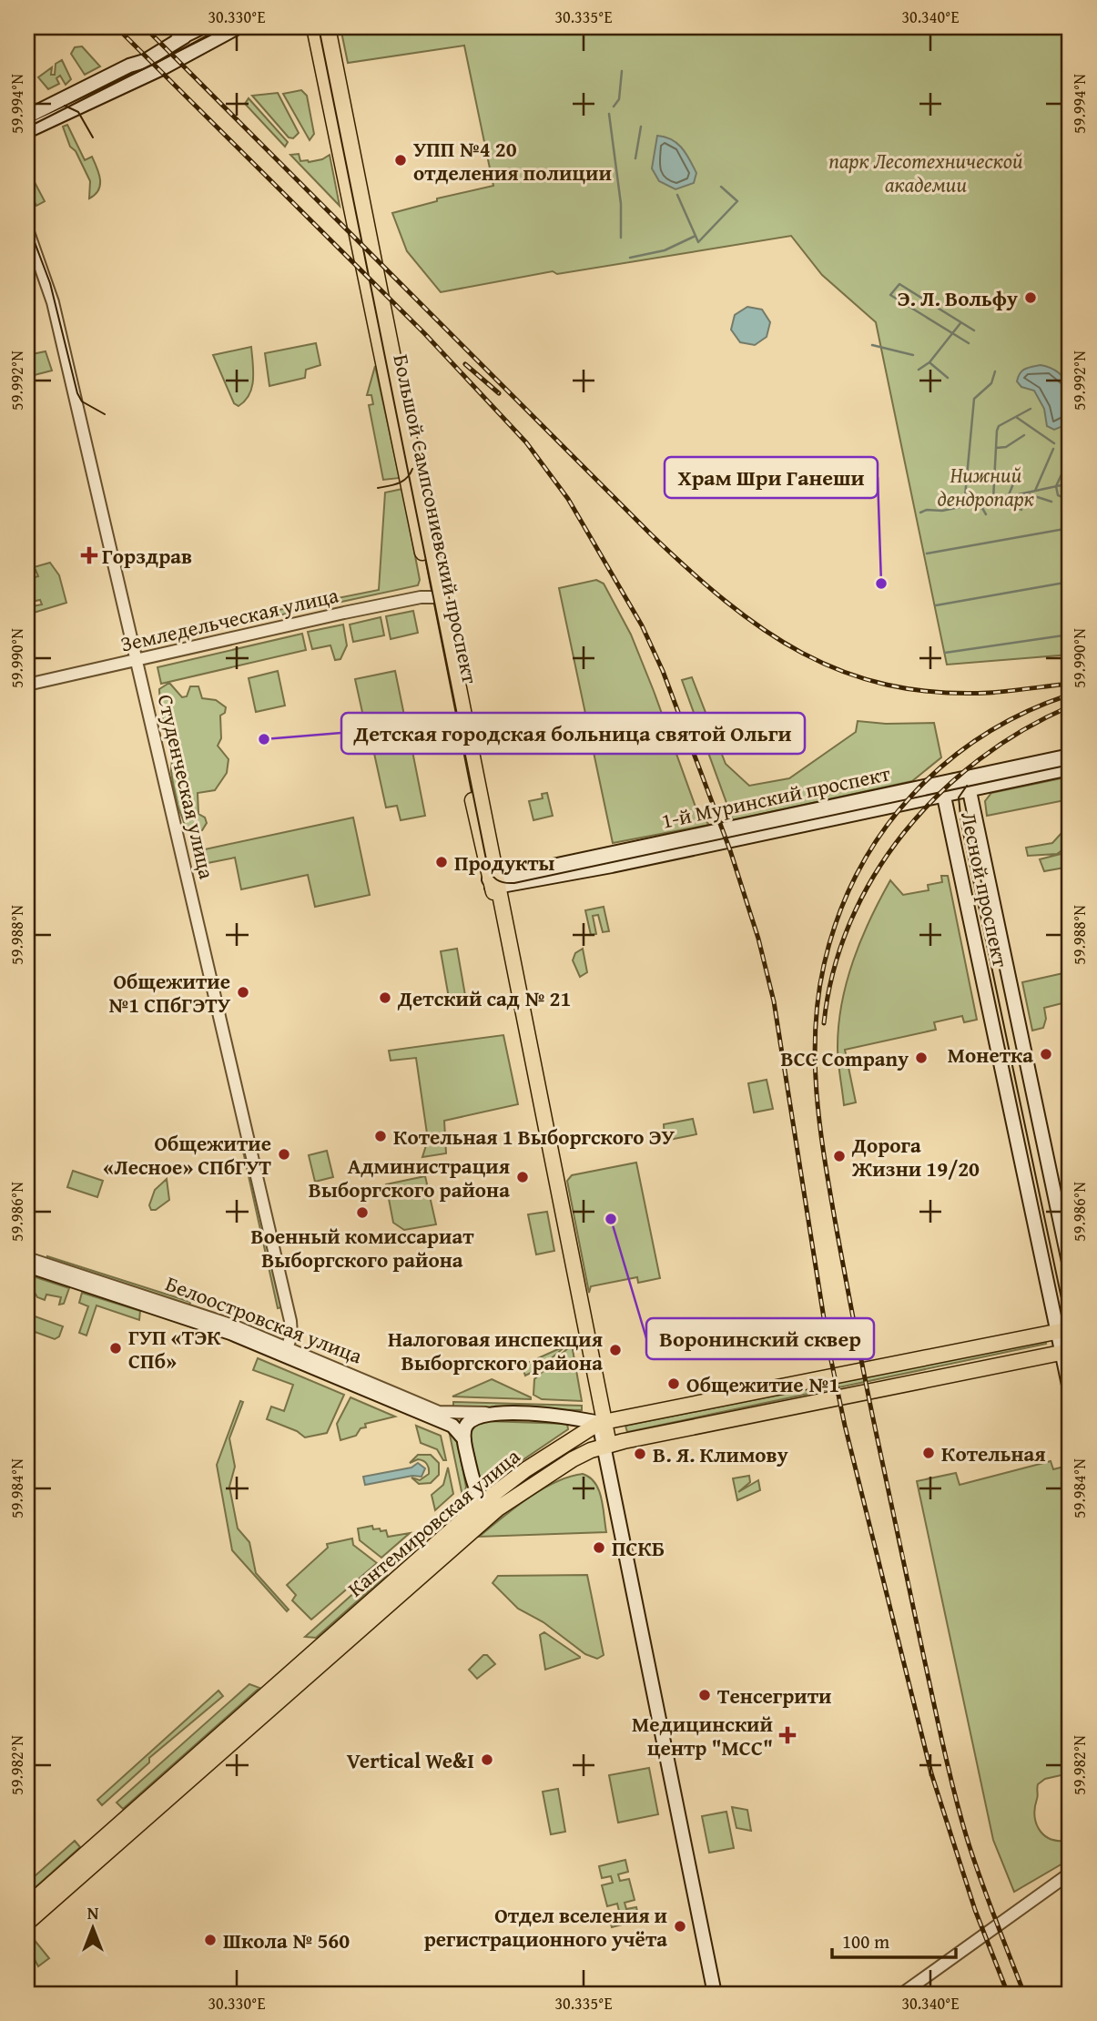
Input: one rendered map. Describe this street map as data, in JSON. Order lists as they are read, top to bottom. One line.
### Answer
{"streets":{"main road":["Большой Сампсониевский проспект","1-й Муринский проспект","Лесной проспект","Белоостровская улица","Кантемировская улица"],"street":["Земледельческая улица","Студенческая улица"]},"crossings":[["Большой Сампсониевский проспект","Земледельческая улица"],["Большой Сампсониевский проспект","1-й Муринский проспект"],["Большой Сампсониевский проспект","Белоостровская улица"],["Большой Сампсониевский проспект","Кантемировская улица"],["Земледельческая улица","Студенческая улица"],["Студенческая улица","Белоостровская улица"],["1-й Муринский проспект","Лесной проспект"],["Лесной проспект","Кантемировская улица"],["Белоостровская улица","Кантемировская улица"]],"parks":["парк Лесотехнической академии","Нижний дендропарк"],"places":{"other":["УПП №4 20 отделения полиции","Э. Л. Вольфу","Храм Шри Ганеши","Детская городская больница святой Ольги","Продукты","Общежитие №1 СПбГЭТУ","Детский сад № 21","Монетка","BCC Company","Котельная 1 Выборгского ЭУ","Общежитие «Лесное» СПбГУТ","Дорога Жизни 19/20","Администрация Выборгского района","Военный комиссариат Выборгского района","Воронинский сквер","ГУП «ТЭК СПб»","Налоговая инспекция Выборгского района","Общежитие №1","Котельная","В. Я. Климову","ПСКБ","Тенсегрити","Vertical We&I","Отдел вселения и регистрационного учёта","Школа № 560"],"health":["Горздрав","Медицинский центр \"МСС\""]},"scale_bar":"100 m","north":"top","coordinates":["30.330°E","30.335°E","30.340°E","59.994°N","59.992°N","59.990°N","59.988°N","59.986°N","59.984°N","59.982°N"]}
